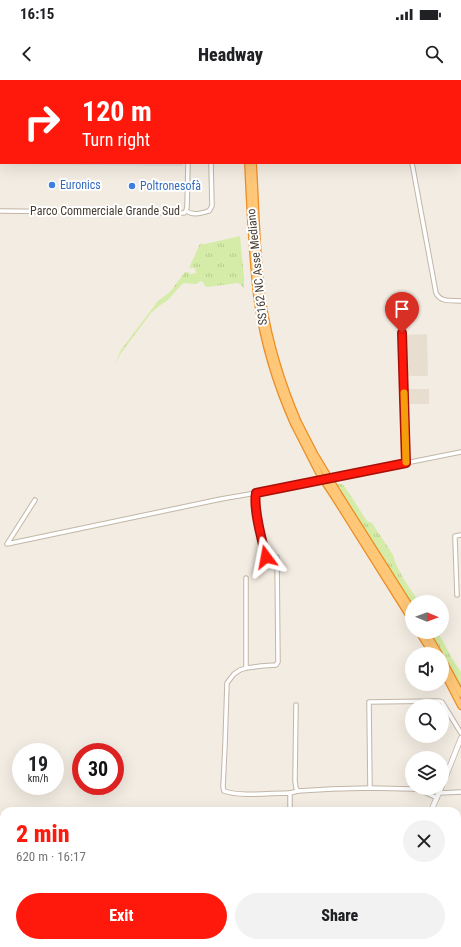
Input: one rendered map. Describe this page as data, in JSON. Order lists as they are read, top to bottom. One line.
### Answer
{"streets":{"highway":["SS162 NC Asse Mediano"],"street":["Parco Commerciale Grande Sud"]},"places":["Euronics","Poltronesofà"],"north":"right","page":{"status":"16:15","header":"Headway","turn":["120 m","Turn right"],"speed":"19 km/h","limit":"30","heading":["2 min","620 m · 16:17"],"buttons":["Exit","Share"]}}
